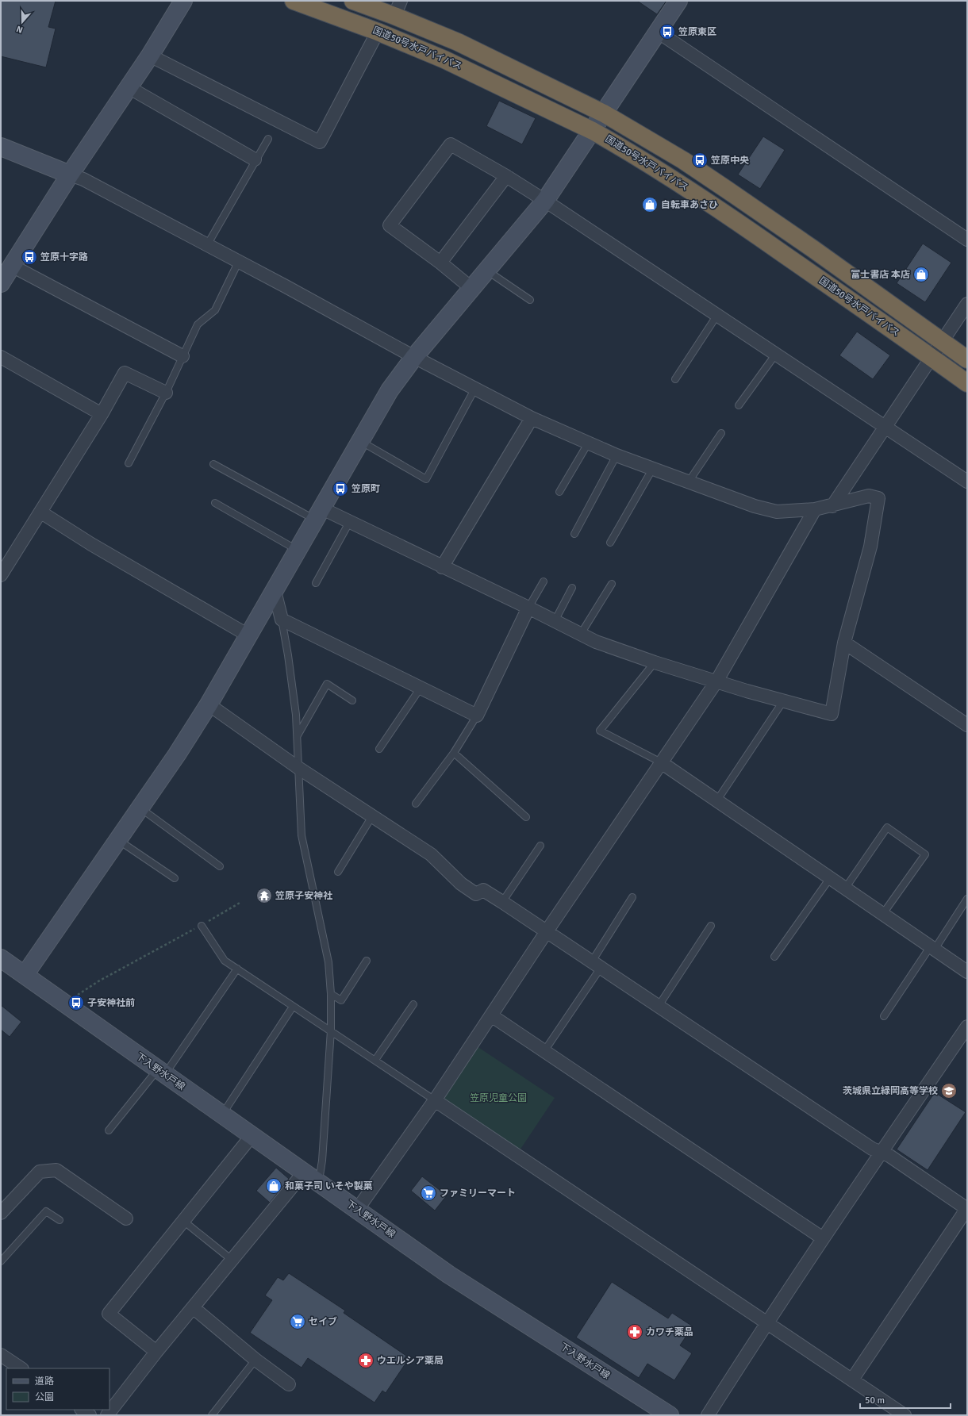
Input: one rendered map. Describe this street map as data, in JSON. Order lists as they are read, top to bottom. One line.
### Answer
{"streets":{"highway":["国道50号水戸バイパス"],"street":["下入野水戸線"]},"parks":["笠原児童公園"],"places":{"bus stop":["笠原東区","笠原中央","笠原十字路","笠原町","子安神社前"],"shop":["自転車あさひ","富士書店 本店","和菓子司 いそや製菓"],"temple":["笠原子安神社"],"school or university":["茨城県立緑岡高等学校"],"supermarket":["ファミリーマート","セイブ"],"pharmacy":["カワチ薬品","ウエルシア薬局"]},"legend":["道路","公園"],"scale_bar":"50 m","north":"bottom"}
